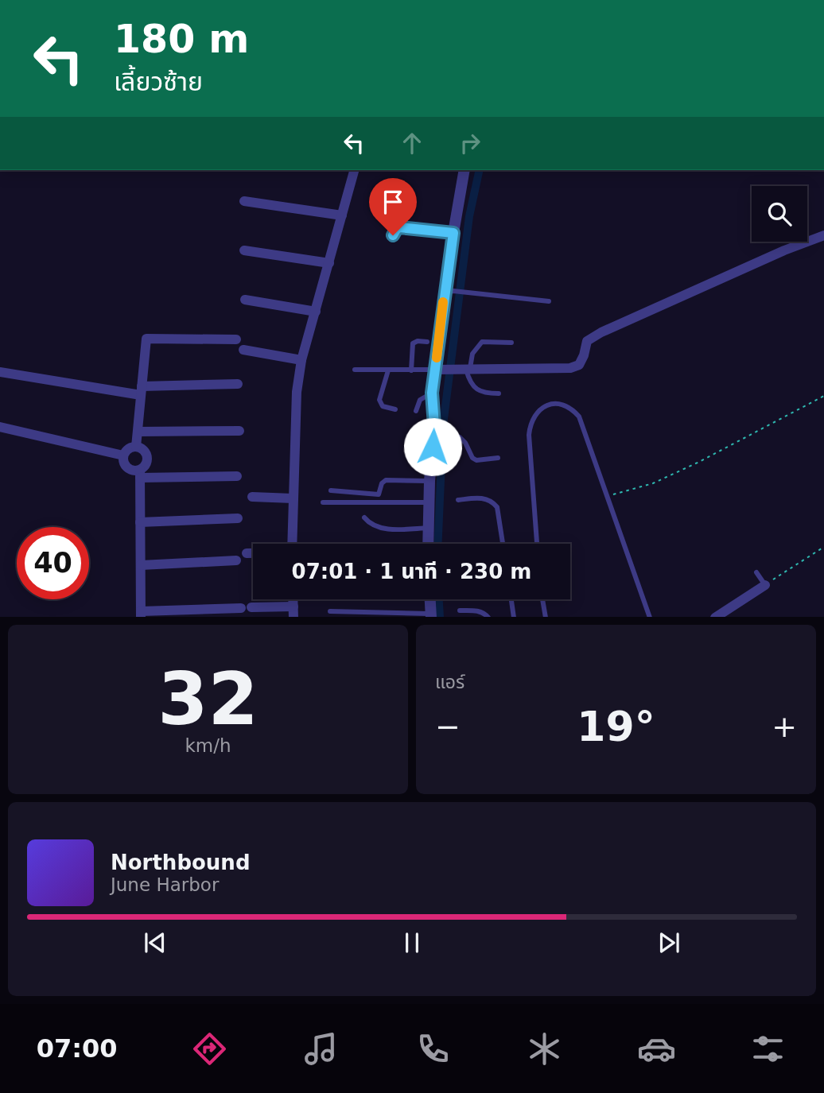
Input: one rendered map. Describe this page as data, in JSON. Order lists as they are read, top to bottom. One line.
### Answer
{"page":{"turn":["180 m","เลี้ยวซ้าย"],"limit":"40","trip":"07:01 · 1 นาที · 230 m","tile":[["32","km/h"],"แอร์"],"heat":["−","19°","+"],"song":["Northbound","June Harbor"],"tabs":"07:00"}}
